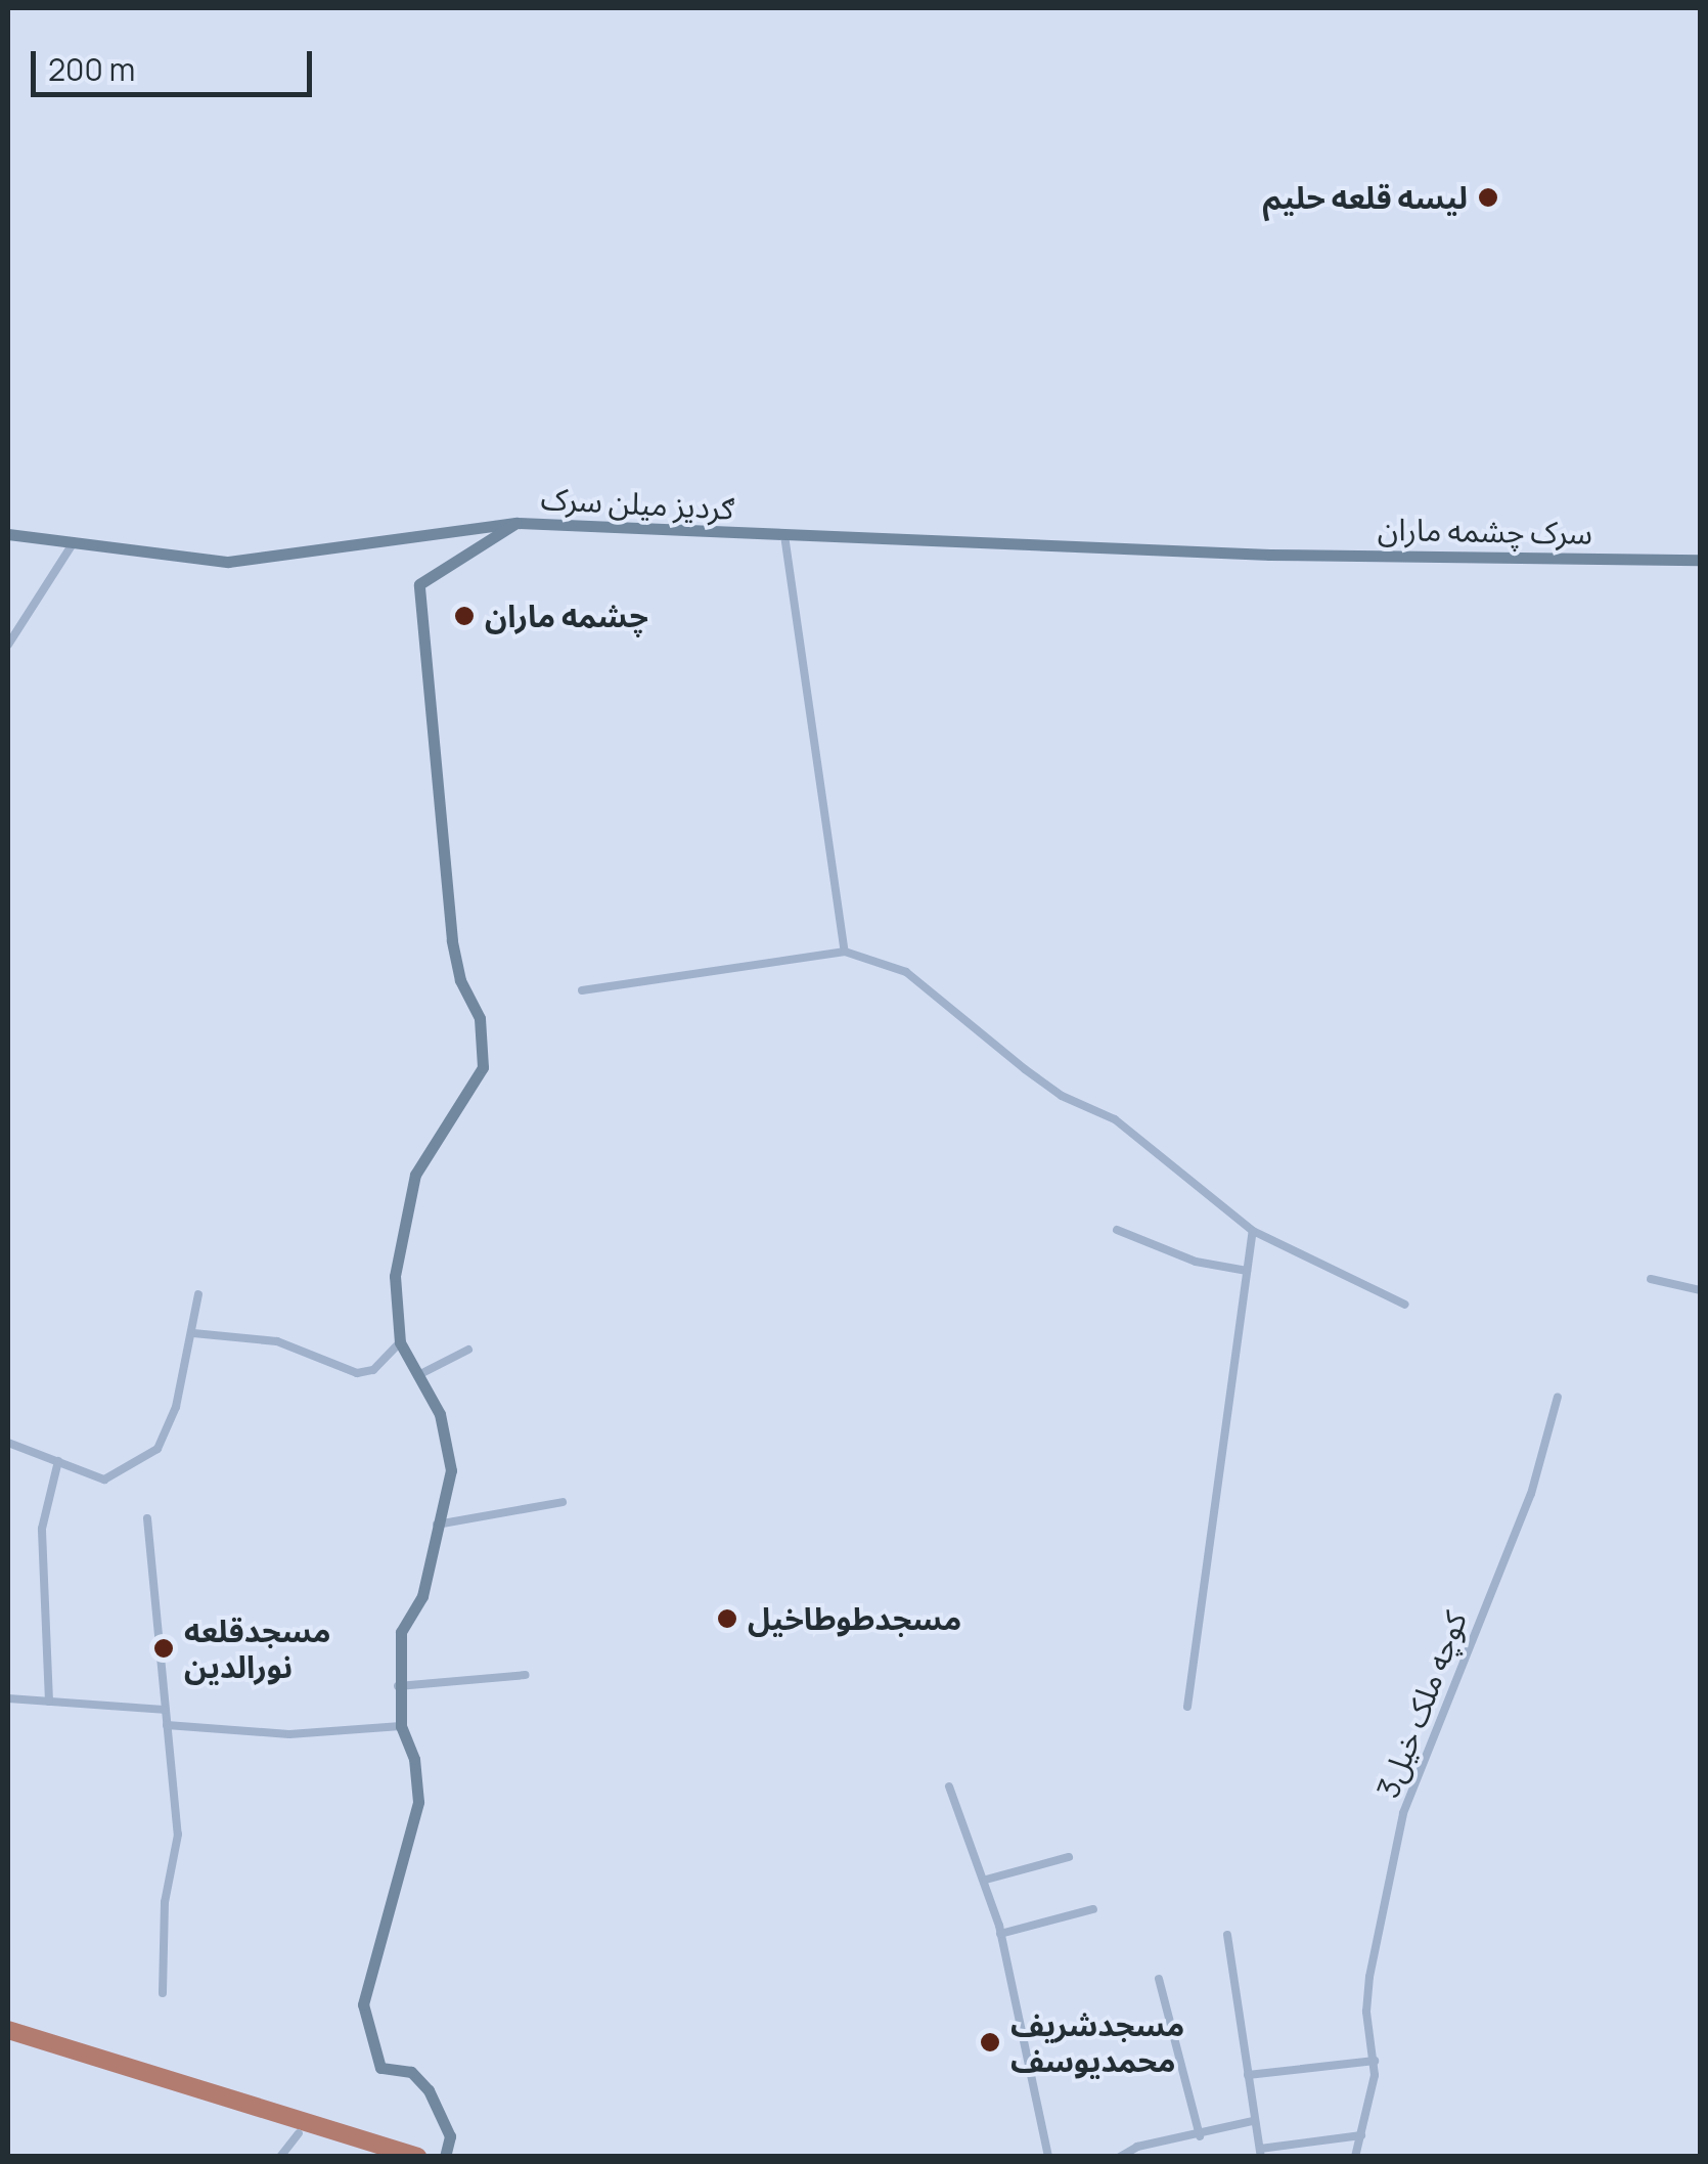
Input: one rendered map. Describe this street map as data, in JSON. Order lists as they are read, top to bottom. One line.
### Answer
{"streets":{"street":["ګردیز میلن سرک","سرک چشمه ماران","کوچه ملک خیل3"]},"crossings":[["ګردیز میلن سرک","سرک چشمه ماران"]],"places":["لیسه قلعه حلیم","چشمه ماران","مسجدطوطاخیل","مسجدقلعه نورالدین","مسجدشریف محمدیوسف"],"scale_bar":"200 m"}
